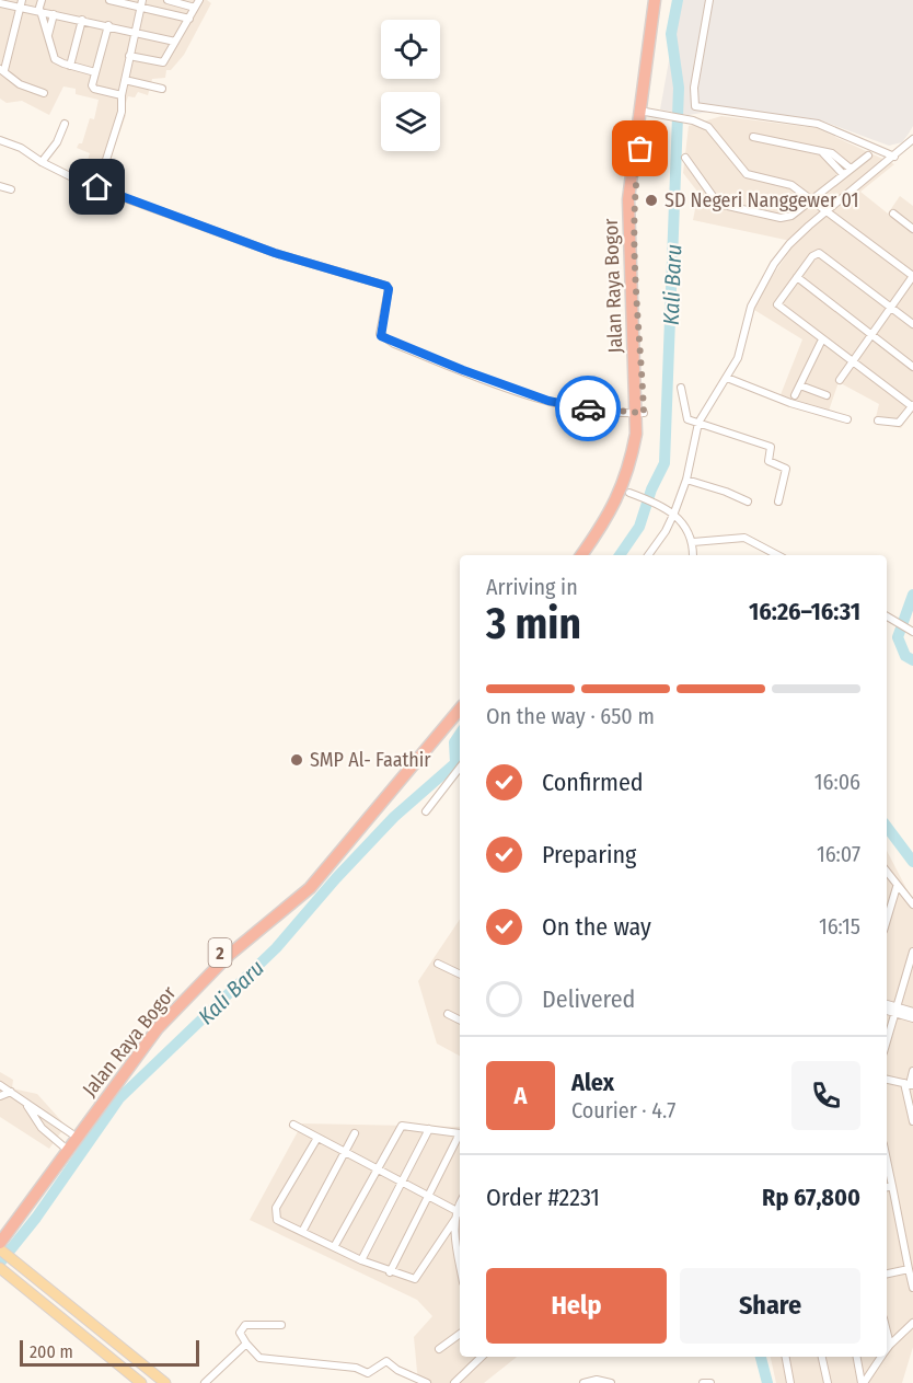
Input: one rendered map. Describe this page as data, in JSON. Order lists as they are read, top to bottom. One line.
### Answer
{"streets":{"highway":["Jalan Raya Bogor","2"]},"water":["Kali Baru"],"places":["SD Negeri Nanggewer 01","SMP Al- Faathir"],"scale_bar":"200 m","page":{"heading":["3 min","Arriving in","16:26–16:31"],"panel":["Alex","Courier · 4.7","Order #2231","Rp 67,800"],"bar":"On the way · 650 m","list":[["Confirmed","16:06"],["Preparing","16:07"],["On the way","16:15"],"Delivered"],"round":"A","buttons":["Help","Share"],"scale":"200 m"}}
